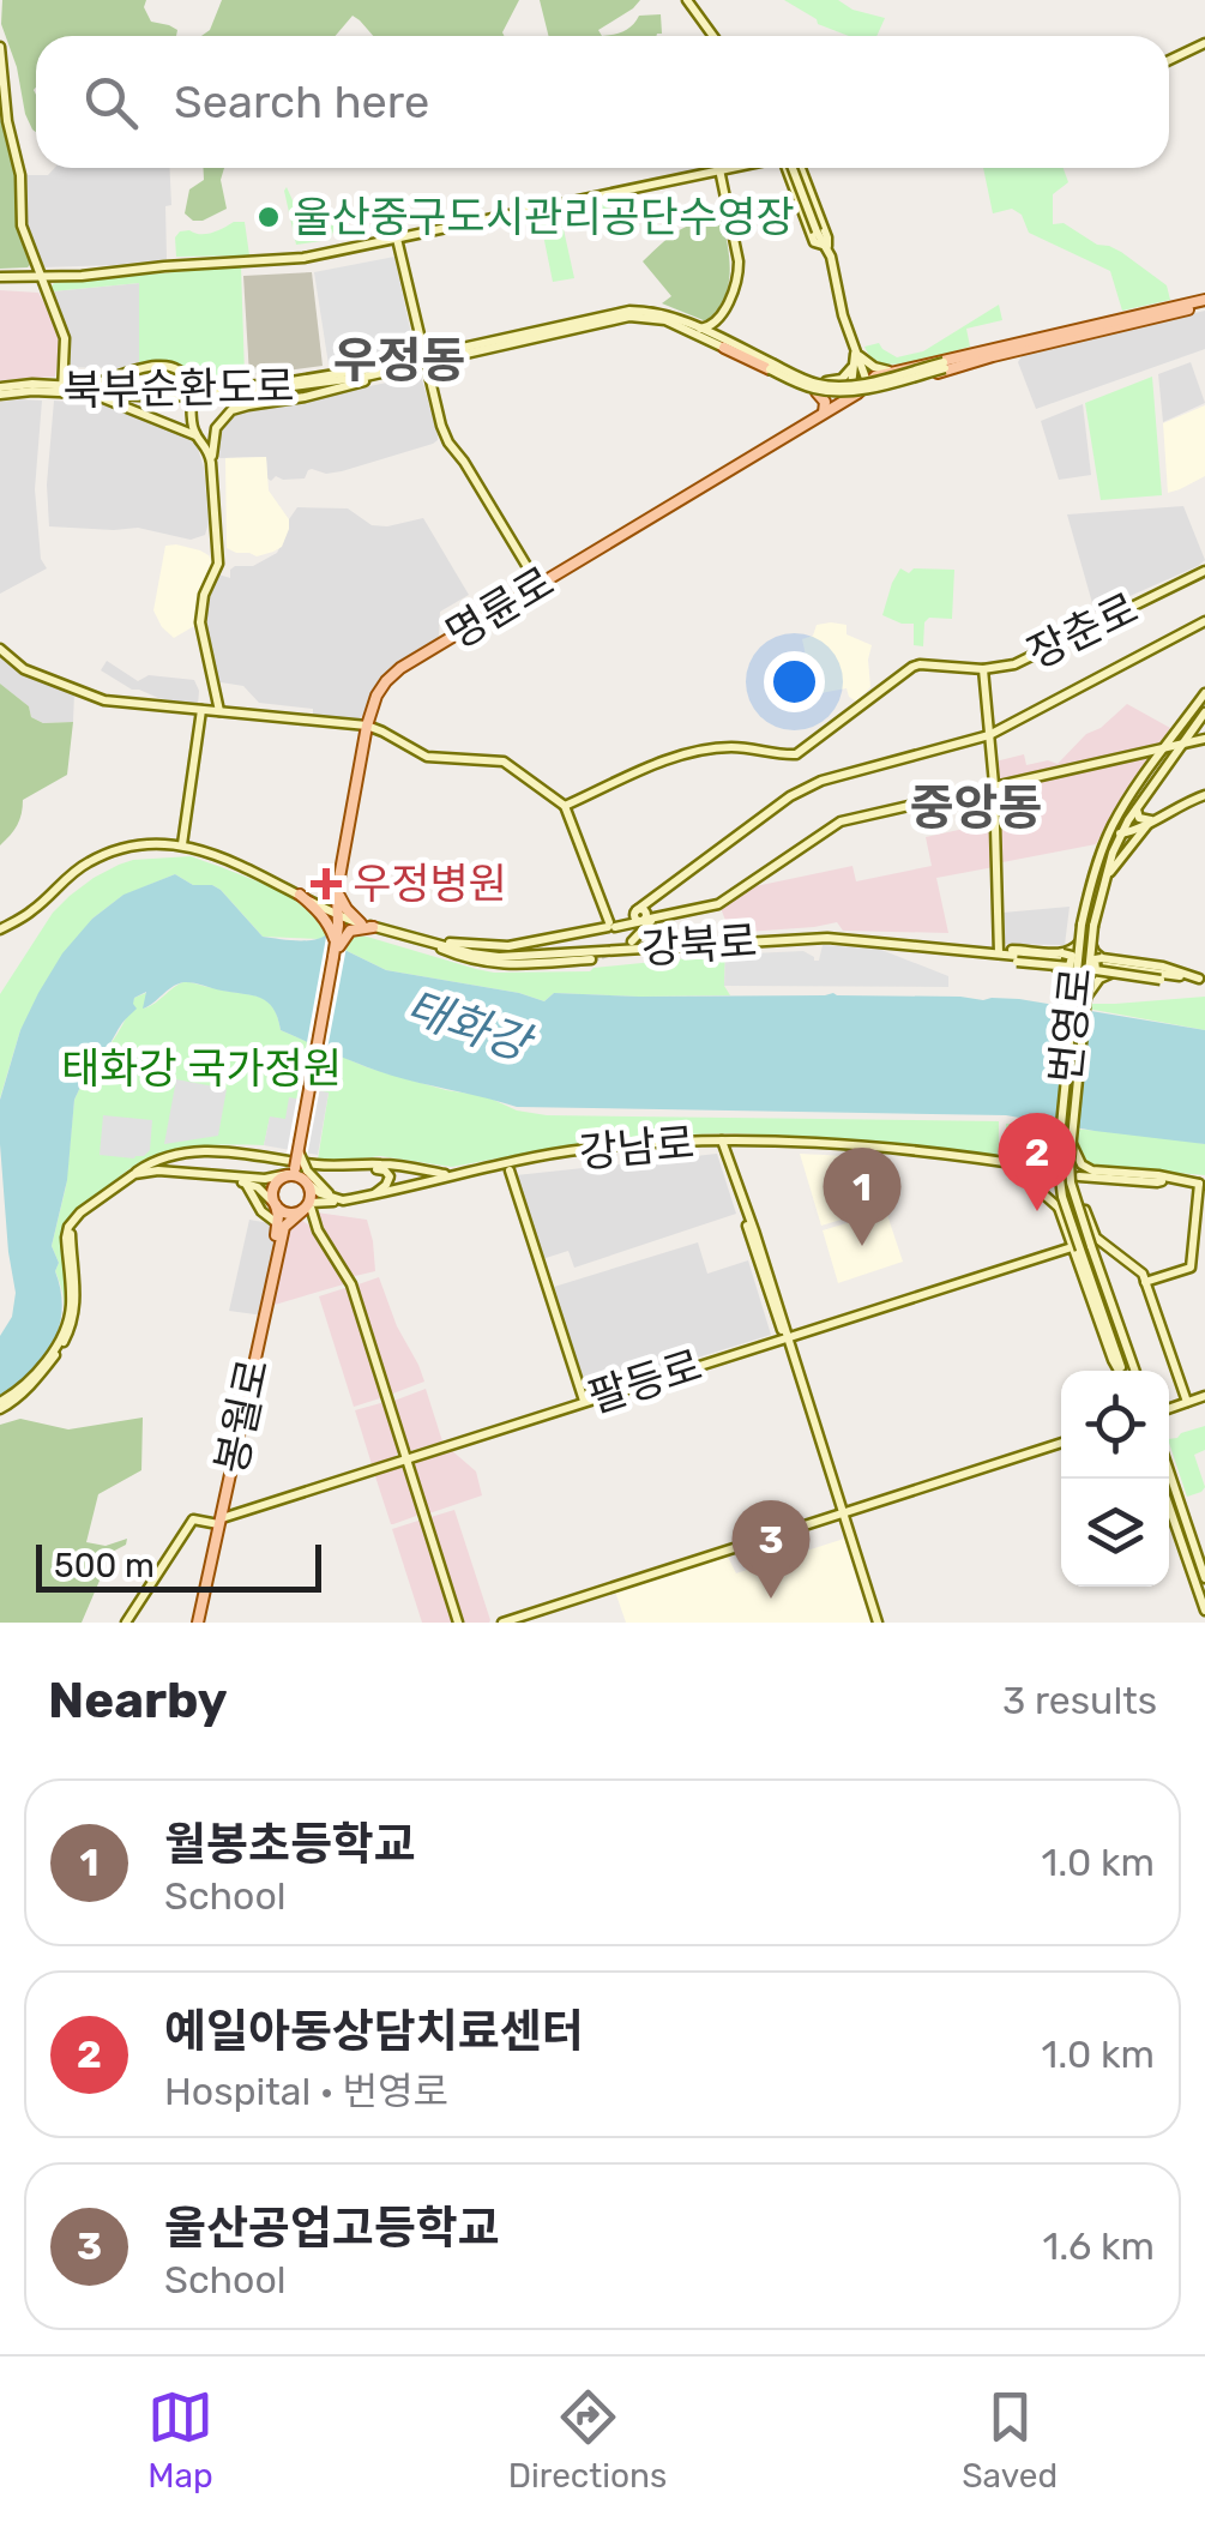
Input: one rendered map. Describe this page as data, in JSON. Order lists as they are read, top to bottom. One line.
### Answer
{"streets":{"main road":["북부순환도로","명륜로","장춘로","강북로","번영로","강남로","팔등로","봉월로"]},"crossings":[["명륜로","강북로"],["번영로","팔등로"],["강남로","봉월로"],["팔등로","봉월로"]],"districts":["우정동","중앙동"],"water":["태화강"],"parks":["태화강 국가정원"],"places":{"other":["울산중구도시관리공단수영장"],"health":["우정병원"]},"scale_bar":"500 m","page":{"search":"Search here","pins":["2","1","3"],"scale":"500 m","heading":["Nearby","3 results"],"list":[{"mark":"1","name":"월봉초등학교","note":"School","value":"1.0 km"},{"mark":"2","name":"예일아동상담치료센터","note":"Hospital · 번영로","value":"1.0 km"},{"mark":"3","name":"울산공업고등학교","note":"School","value":"1.6 km"}],"nav":["Map","Directions","Saved"]}}
